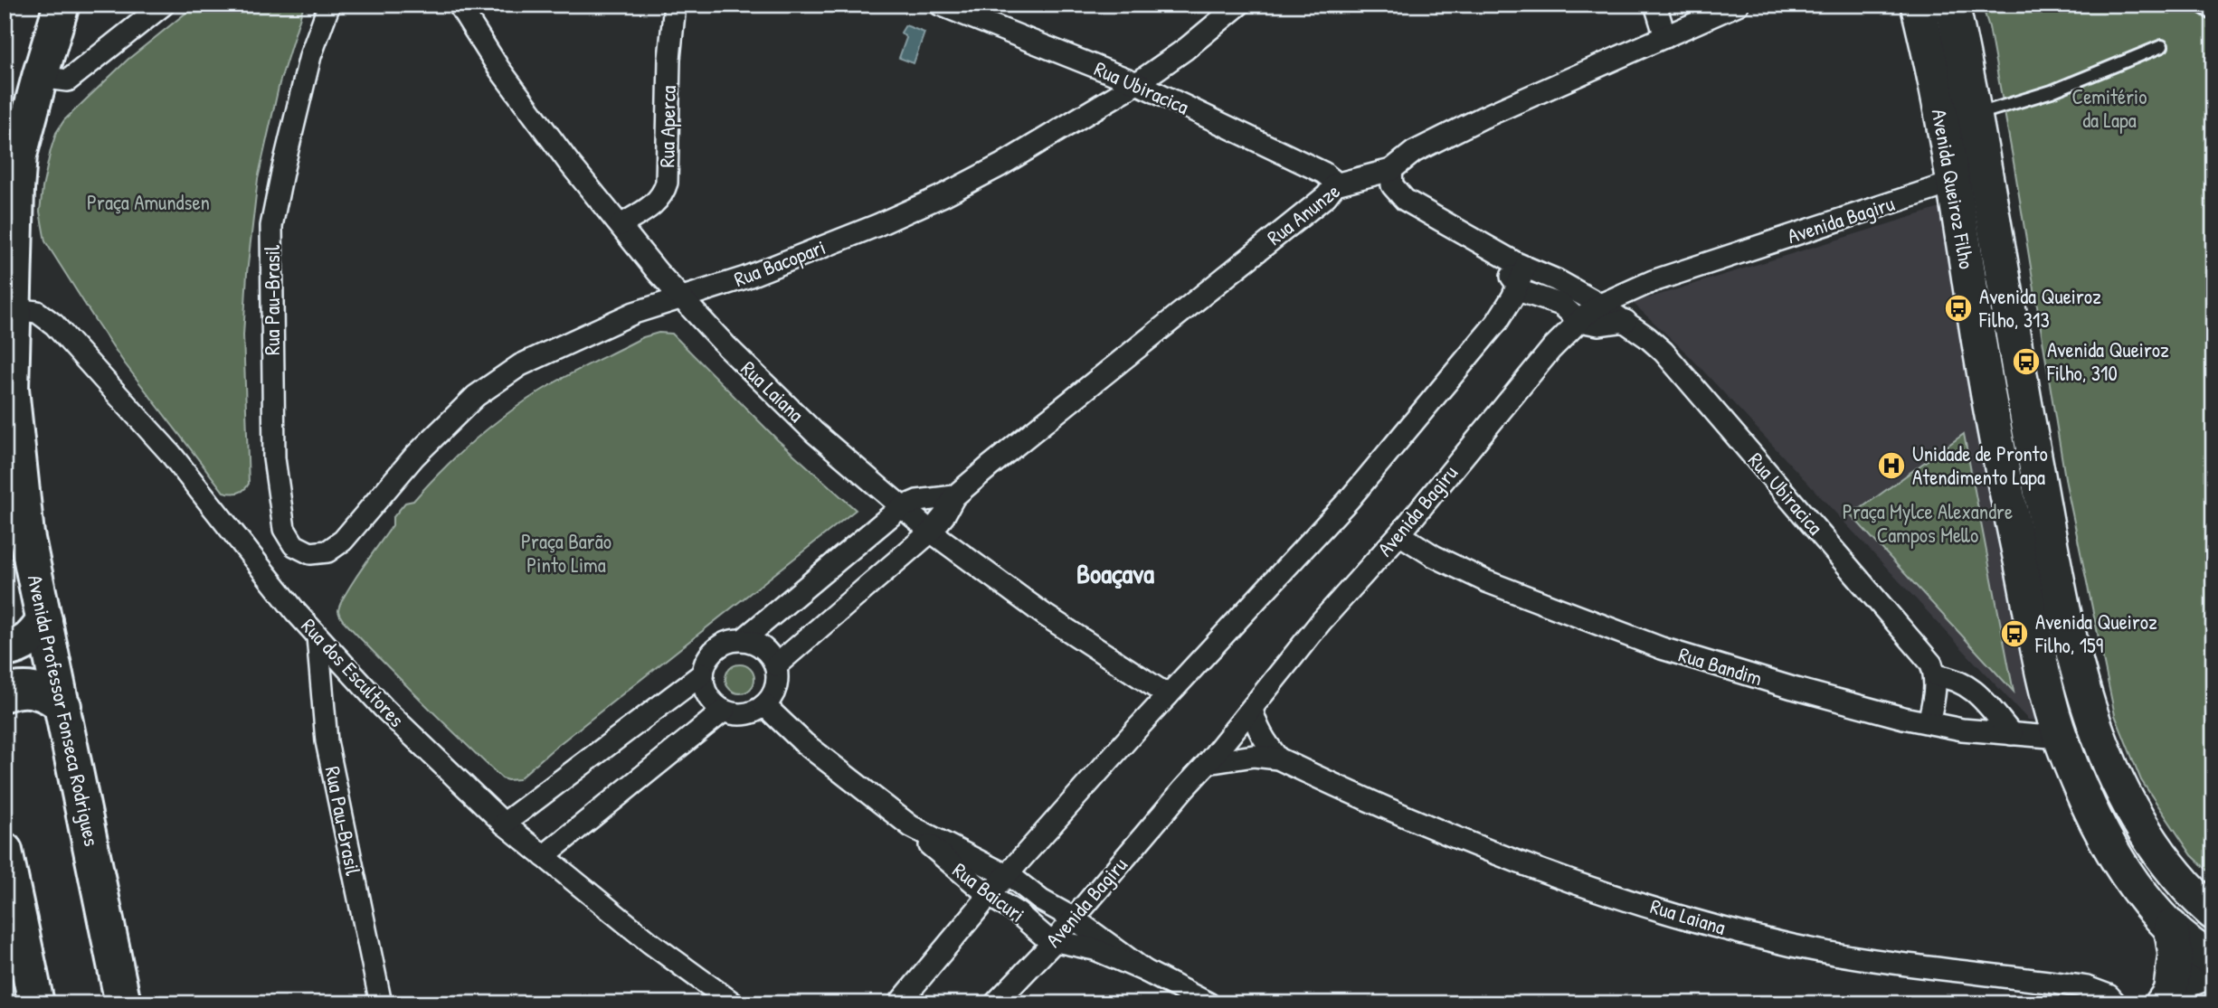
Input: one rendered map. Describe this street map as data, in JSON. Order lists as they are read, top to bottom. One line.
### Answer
{"streets":{"highway":["Avenida Professor Fonseca Rodrigues"],"main road":["Avenida Queiroz Filho"],"street":["Rua Ubiracica","Rua Aperca","Rua Anunze","Avenida Bagiru","Rua Bacopari","Rua Pau-Brasil","Rua Laiana","Rua Bandim","Rua dos Escultores","Rua Baicuri"]},"crossings":[["Rua Ubiracica","Rua Anunze"],["Rua Ubiracica","Avenida Bagiru"],["Rua Ubiracica","Rua Bacopari"],["Rua Aperca","Rua Laiana"],["Avenida Queiroz Filho","Avenida Bagiru"],["Avenida Queiroz Filho","Rua Bandim"],["Rua Anunze","Rua Laiana"],["Avenida Bagiru","Rua Laiana"],["Avenida Bagiru","Rua Bandim"],["Avenida Bagiru","Rua Baicuri"],["Rua Bacopari","Rua Pau-Brasil"],["Rua Bacopari","Rua Laiana"],["Rua Pau-Brasil","Rua dos Escultores"],["Rua dos Escultores","Avenida Professor Fonseca Rodrigues"]],"districts":["Boaçava"],"parks":["Cemitério da Lapa","Praça Amundsen","Praça Mylce Alexandre Campos Mello","Praça Barão Pinto Lima"],"places":{"bus stop":["Avenida Queiroz Filho, 313","Avenida Queiroz Filho, 310","Avenida Queiroz Filho, 159"],"hospital":["Unidade de Pronto Atendimento Lapa"]}}
